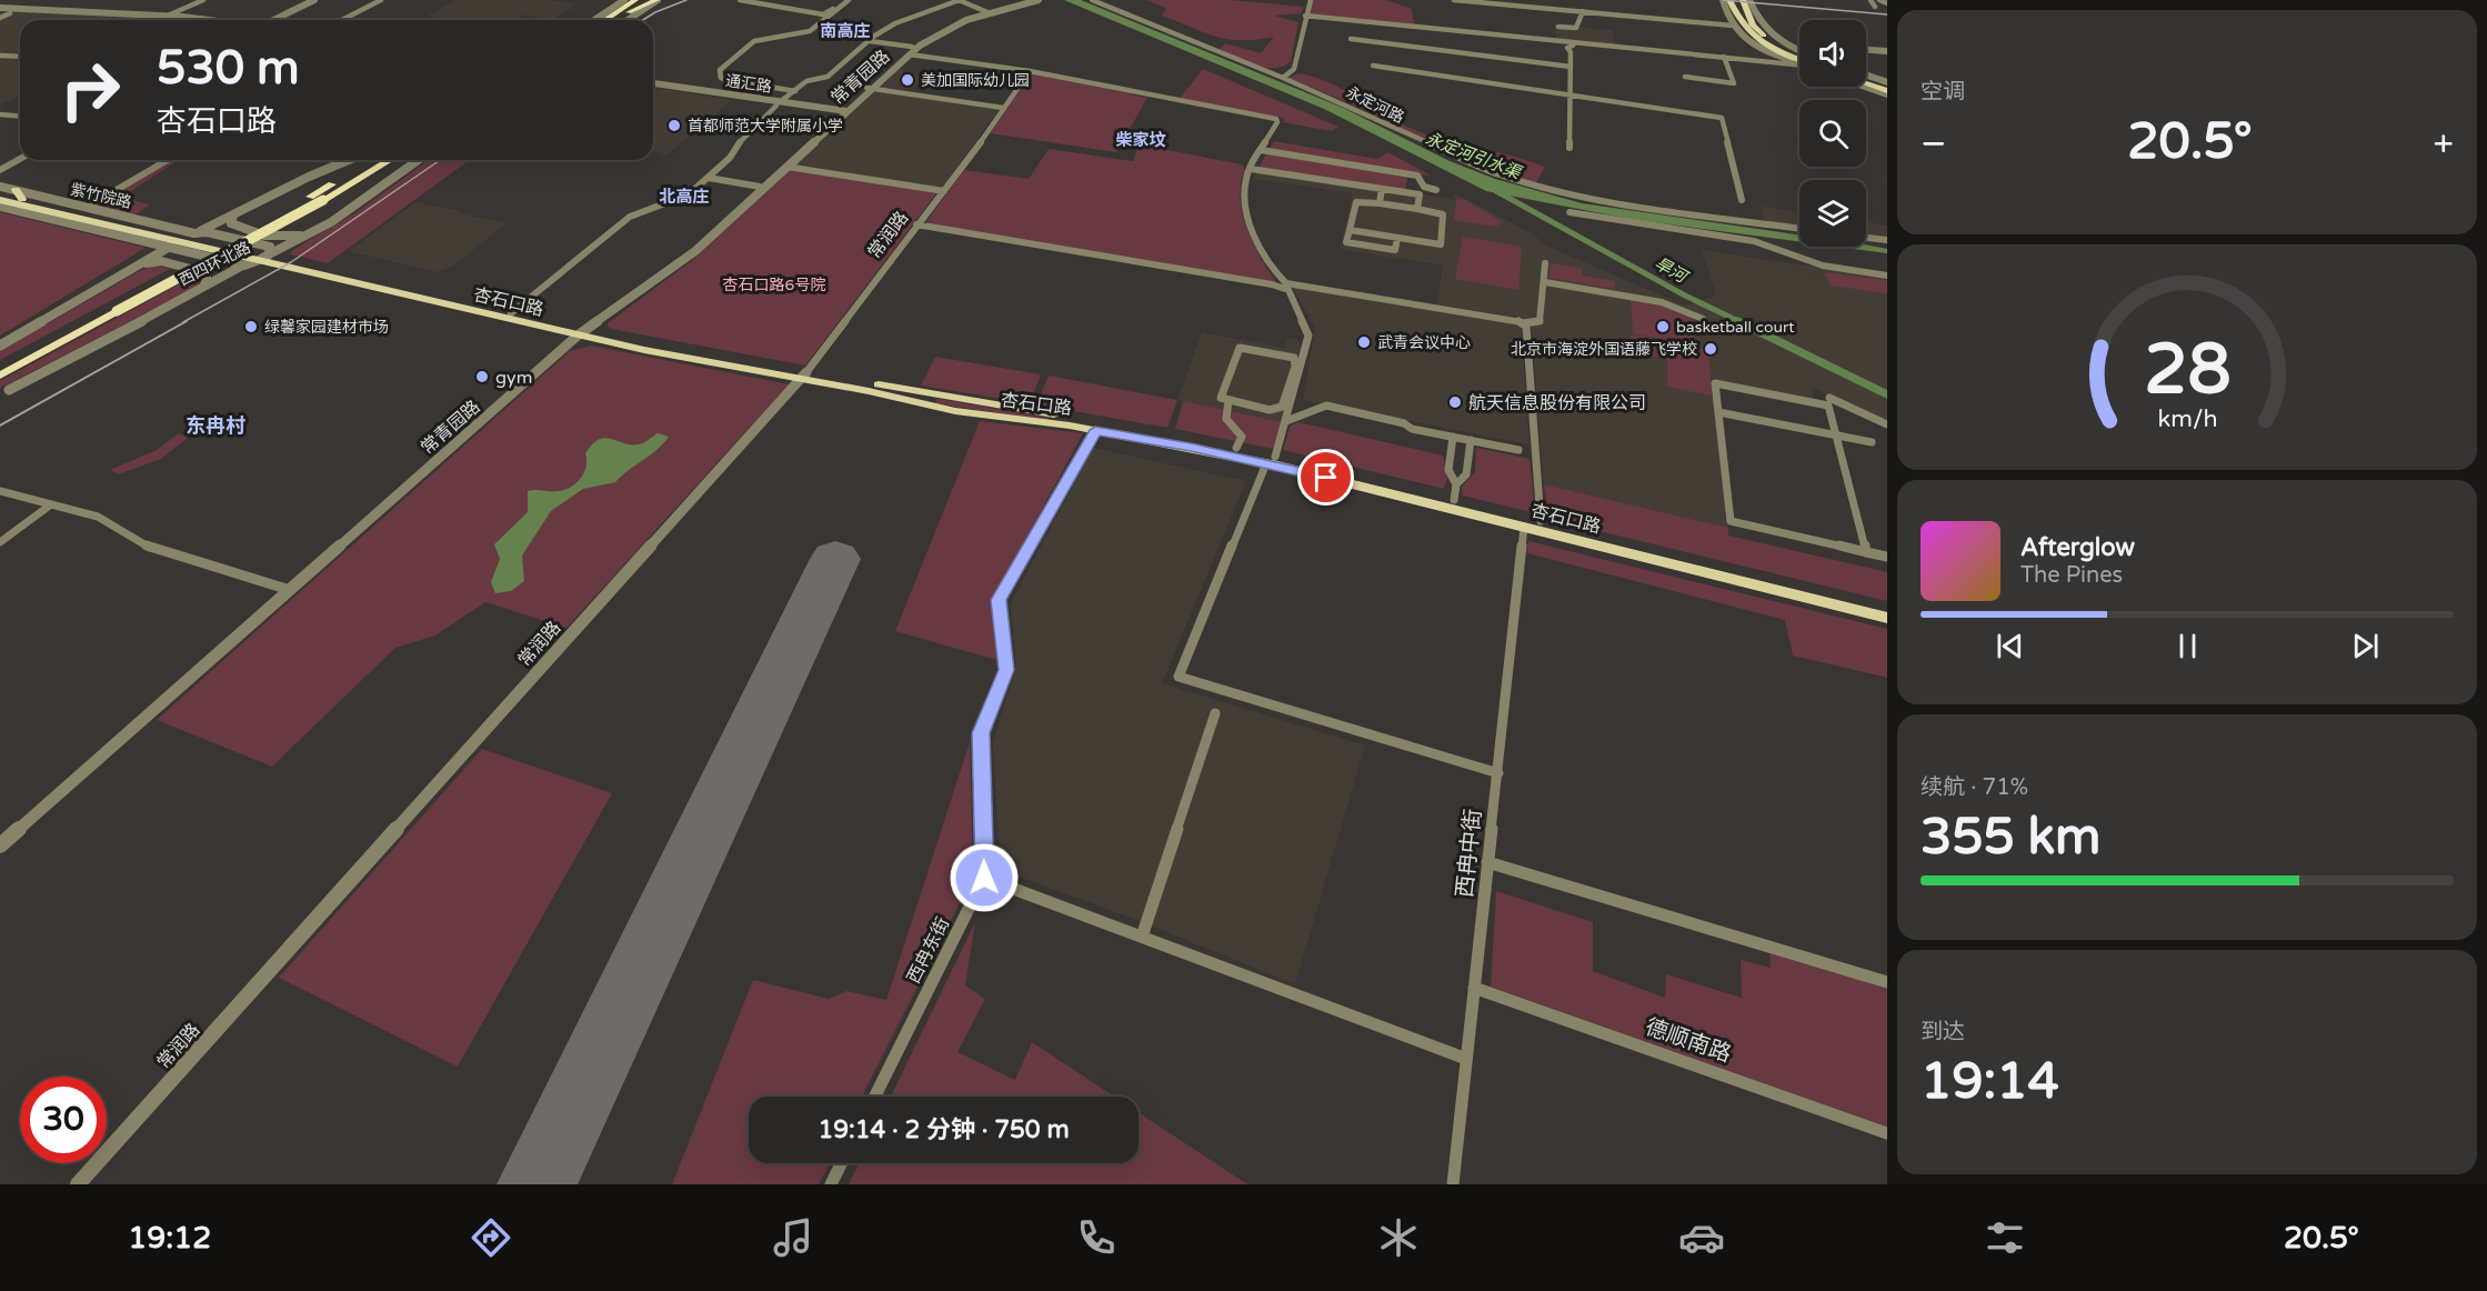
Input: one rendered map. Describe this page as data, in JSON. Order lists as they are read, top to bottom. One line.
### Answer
{"streets":{"highway":["西四环北路"],"main road":["紫竹院路","杏石口路"],"street":["常青园路","通汇路","永定河路","常润路","西冉中街","西冉东街","德顺南路"]},"crossings":[["常青园路","通汇路"],["常青园路","杏石口路"],["紫竹院路","西四环北路"],["紫竹院路","杏石口路"],["常润路","杏石口路"],["西四环北路","杏石口路"],["杏石口路","西冉中街"],["杏石口路","西冉东街"],["西冉中街","德顺南路"]],"districts":["南高庄","柴家坟","北高庄","东冉村"],"water":["永定河引水渠","旱河"],"parks":["杏石口路6号院"],"places":["美加国际幼儿园","首都师范大学附属小学","绿馨家园建材市场","basketball court","武青会议中心","北京市海淀外国语藤飞学校","gym","航天信息股份有限公司"],"page":{"tile":["空调",["续航 · 71%","355 km"],["到达","19:14"]],"turn":["530 m","杏石口路"],"heat":["−","20.5°","+"],"song":["Afterglow","The Pines"],"limit":"30","trip":"19:14 · 2 分钟 · 750 m","tabs":["19:12","20.5°"],"gauge":["28","km/h"]}}
